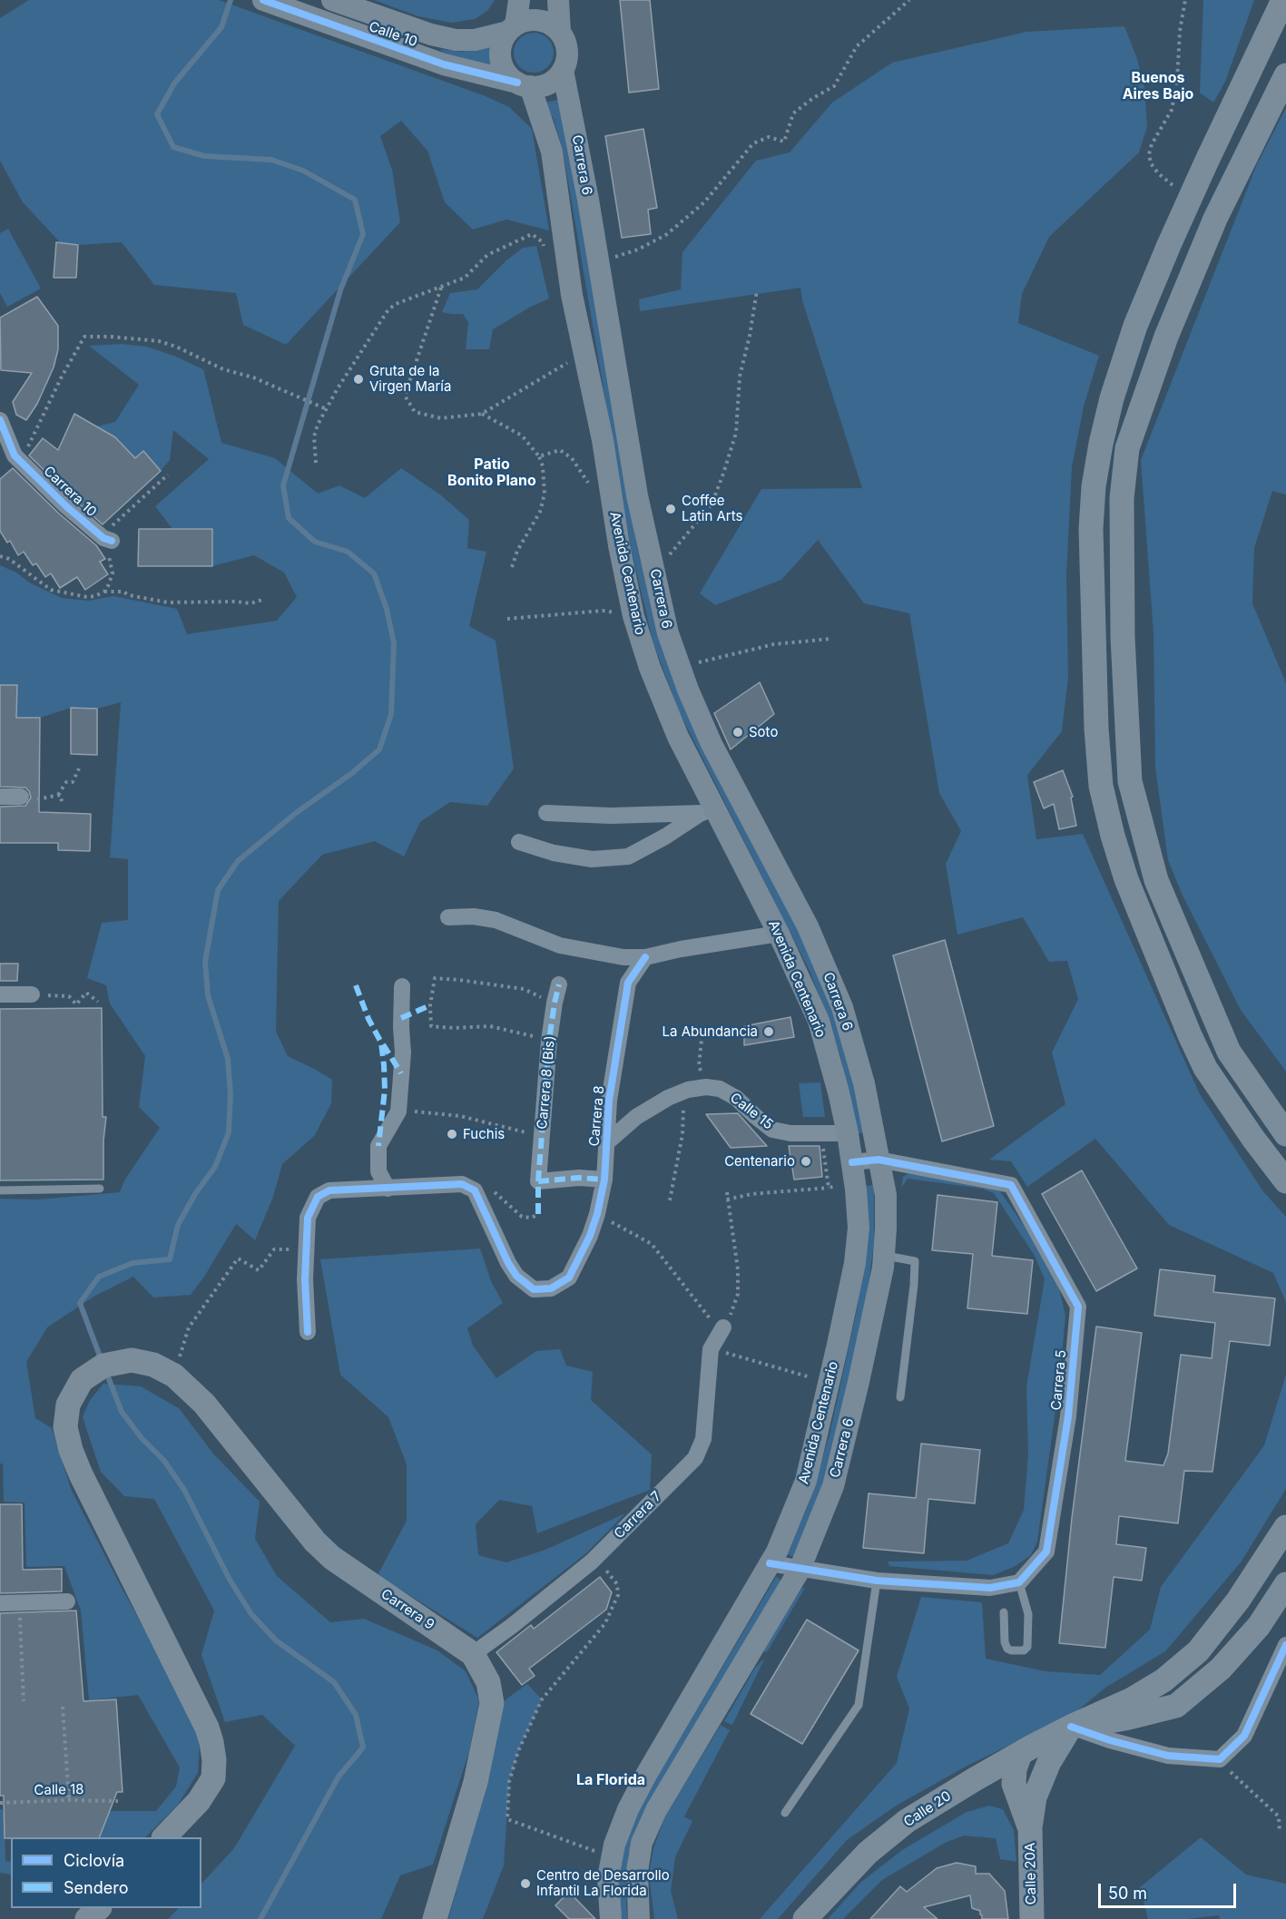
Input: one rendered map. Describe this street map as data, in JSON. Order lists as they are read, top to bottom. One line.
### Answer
{"streets":{"main road":["Calle 10","Carrera 6","Avenida Centenario","Carrera 9","Calle 20","Calle 20A"],"street":["Carrera 10","Carrera 8 (Bis)","Calle 15","Carrera 8","Carrera 5","Carrera 7"],"path":["Calle 18"]},"crossings":[["Calle 10","Carrera 6"],["Calle 10","Avenida Centenario"],["Carrera 6","Avenida Centenario"],["Carrera 6","Carrera 5"],["Avenida Centenario","Calle 15"],["Carrera 8 (Bis)","Carrera 8"],["Calle 15","Carrera 8"],["Carrera 7","Carrera 9"]],"districts":["Buenos Aires Bajo","Patio Bonito Plano","La Florida"],"places":["Gruta de la Virgen María","Coffee Latin Arts","Soto","La Abundancia","Fuchis","Centenario","Centro de Desarrollo Infantil La Florida"],"legend":["Ciclovía","Sendero"],"scale_bar":"50 m"}
